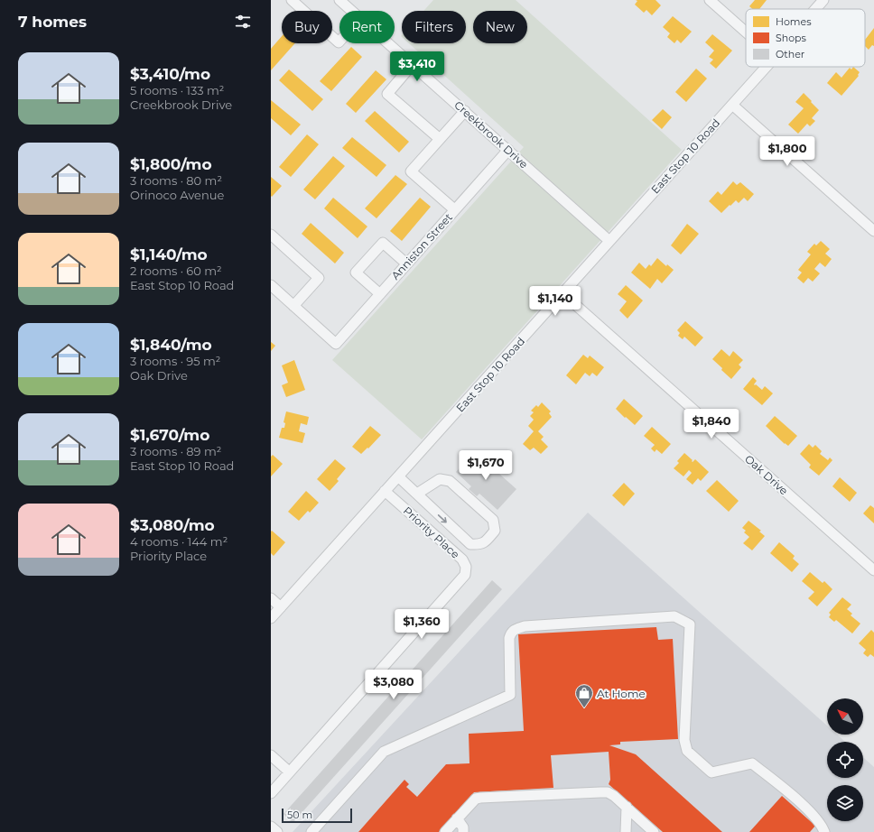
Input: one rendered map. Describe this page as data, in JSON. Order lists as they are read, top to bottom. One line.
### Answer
{"streets":{"street":["Creekbrook Drive","East Stop 10 Road","Anniston Street","Oak Drive","Priority Place"]},"crossings":[["Creekbrook Drive","East Stop 10 Road"],["Creekbrook Drive","Anniston Street"],["East Stop 10 Road","Oak Drive"],["East Stop 10 Road","Priority Place"]],"places":{"shop":["At Home"]},"legend":["Homes","Shops","Other"],"scale_bar":"50 m","north":"top left","page":{"heading":"7 homes","chip":["Buy","Rent","Filters","New"],"list":[{"name":"$3,410/mo","note":"5 rooms · 133 m² · Creekbrook Drive"},{"name":"$1,800/mo","note":"3 rooms · 80 m² · Orinoco Avenue"},{"name":"$1,140/mo","note":"2 rooms · 60 m² · East Stop 10 Road"},{"name":"$1,840/mo","note":"3 rooms · 95 m² · Oak Drive"},{"name":"$1,670/mo","note":"3 rooms · 89 m² · East Stop 10 Road"},{"name":"$3,080/mo","note":"4 rooms · 144 m² · Priority Place"}],"price":["$3,410","$1,800","$1,140","$1,840","$1,670","$1,360","$3,080"],"scale":"50 m"}}
